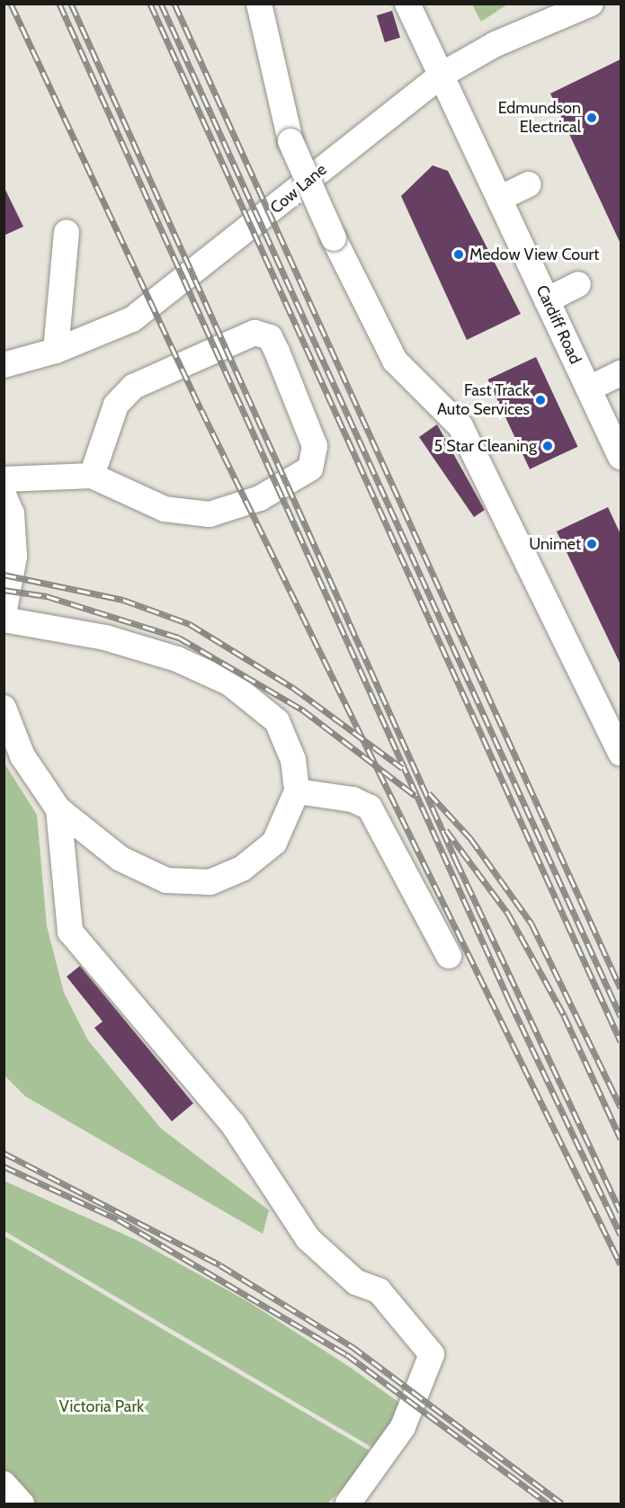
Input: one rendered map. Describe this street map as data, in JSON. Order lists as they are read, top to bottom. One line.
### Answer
{"streets":{"street":["Cow Lane","Cardiff Road"]},"crossings":[["Cow Lane","Cardiff Road"]],"parks":["Victoria Park"],"places":["Edmundson Electrical","Medow View Court","Fast Track Auto Services","5 Star Cleaning","Unimet"]}
